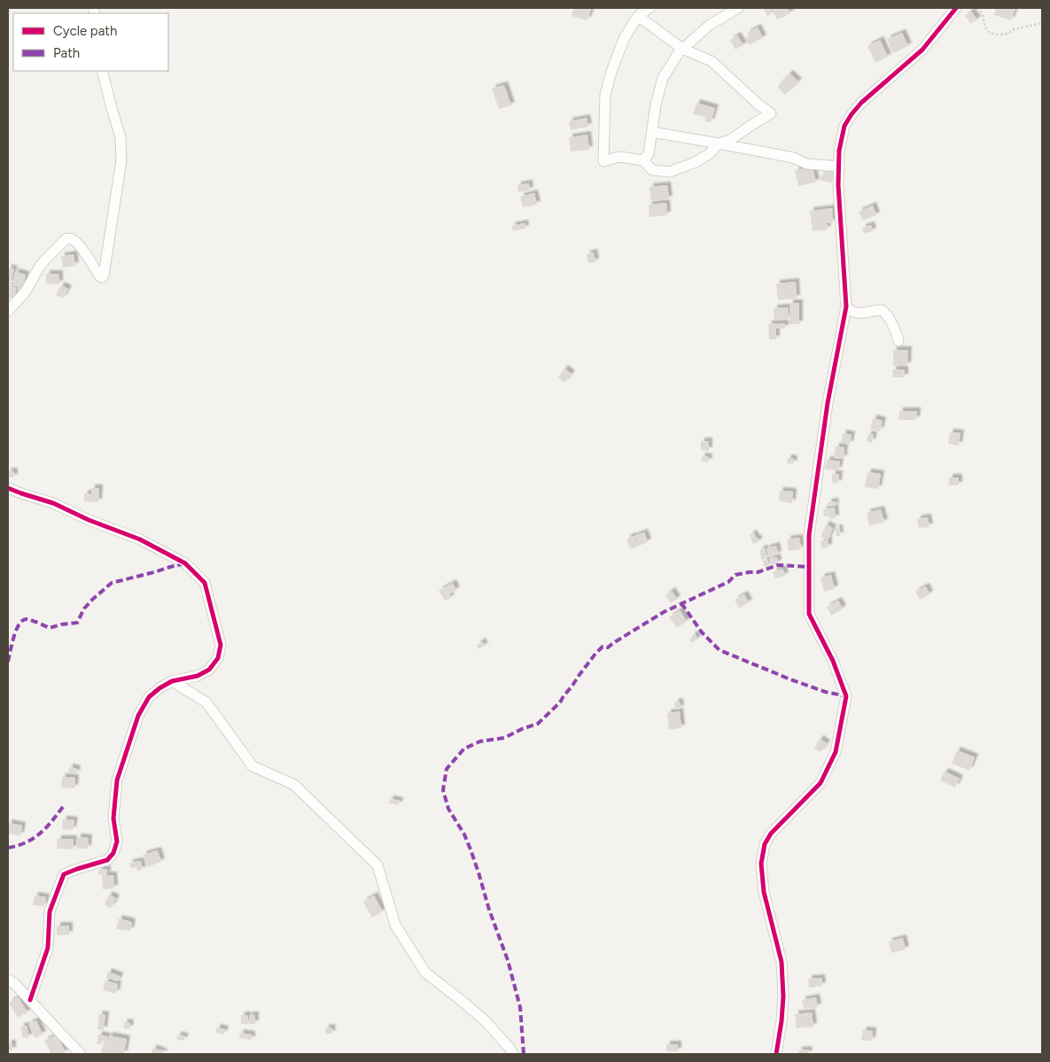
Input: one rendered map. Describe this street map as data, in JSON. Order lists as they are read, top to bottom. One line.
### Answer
{"legend":["Cycle path","Path"]}
